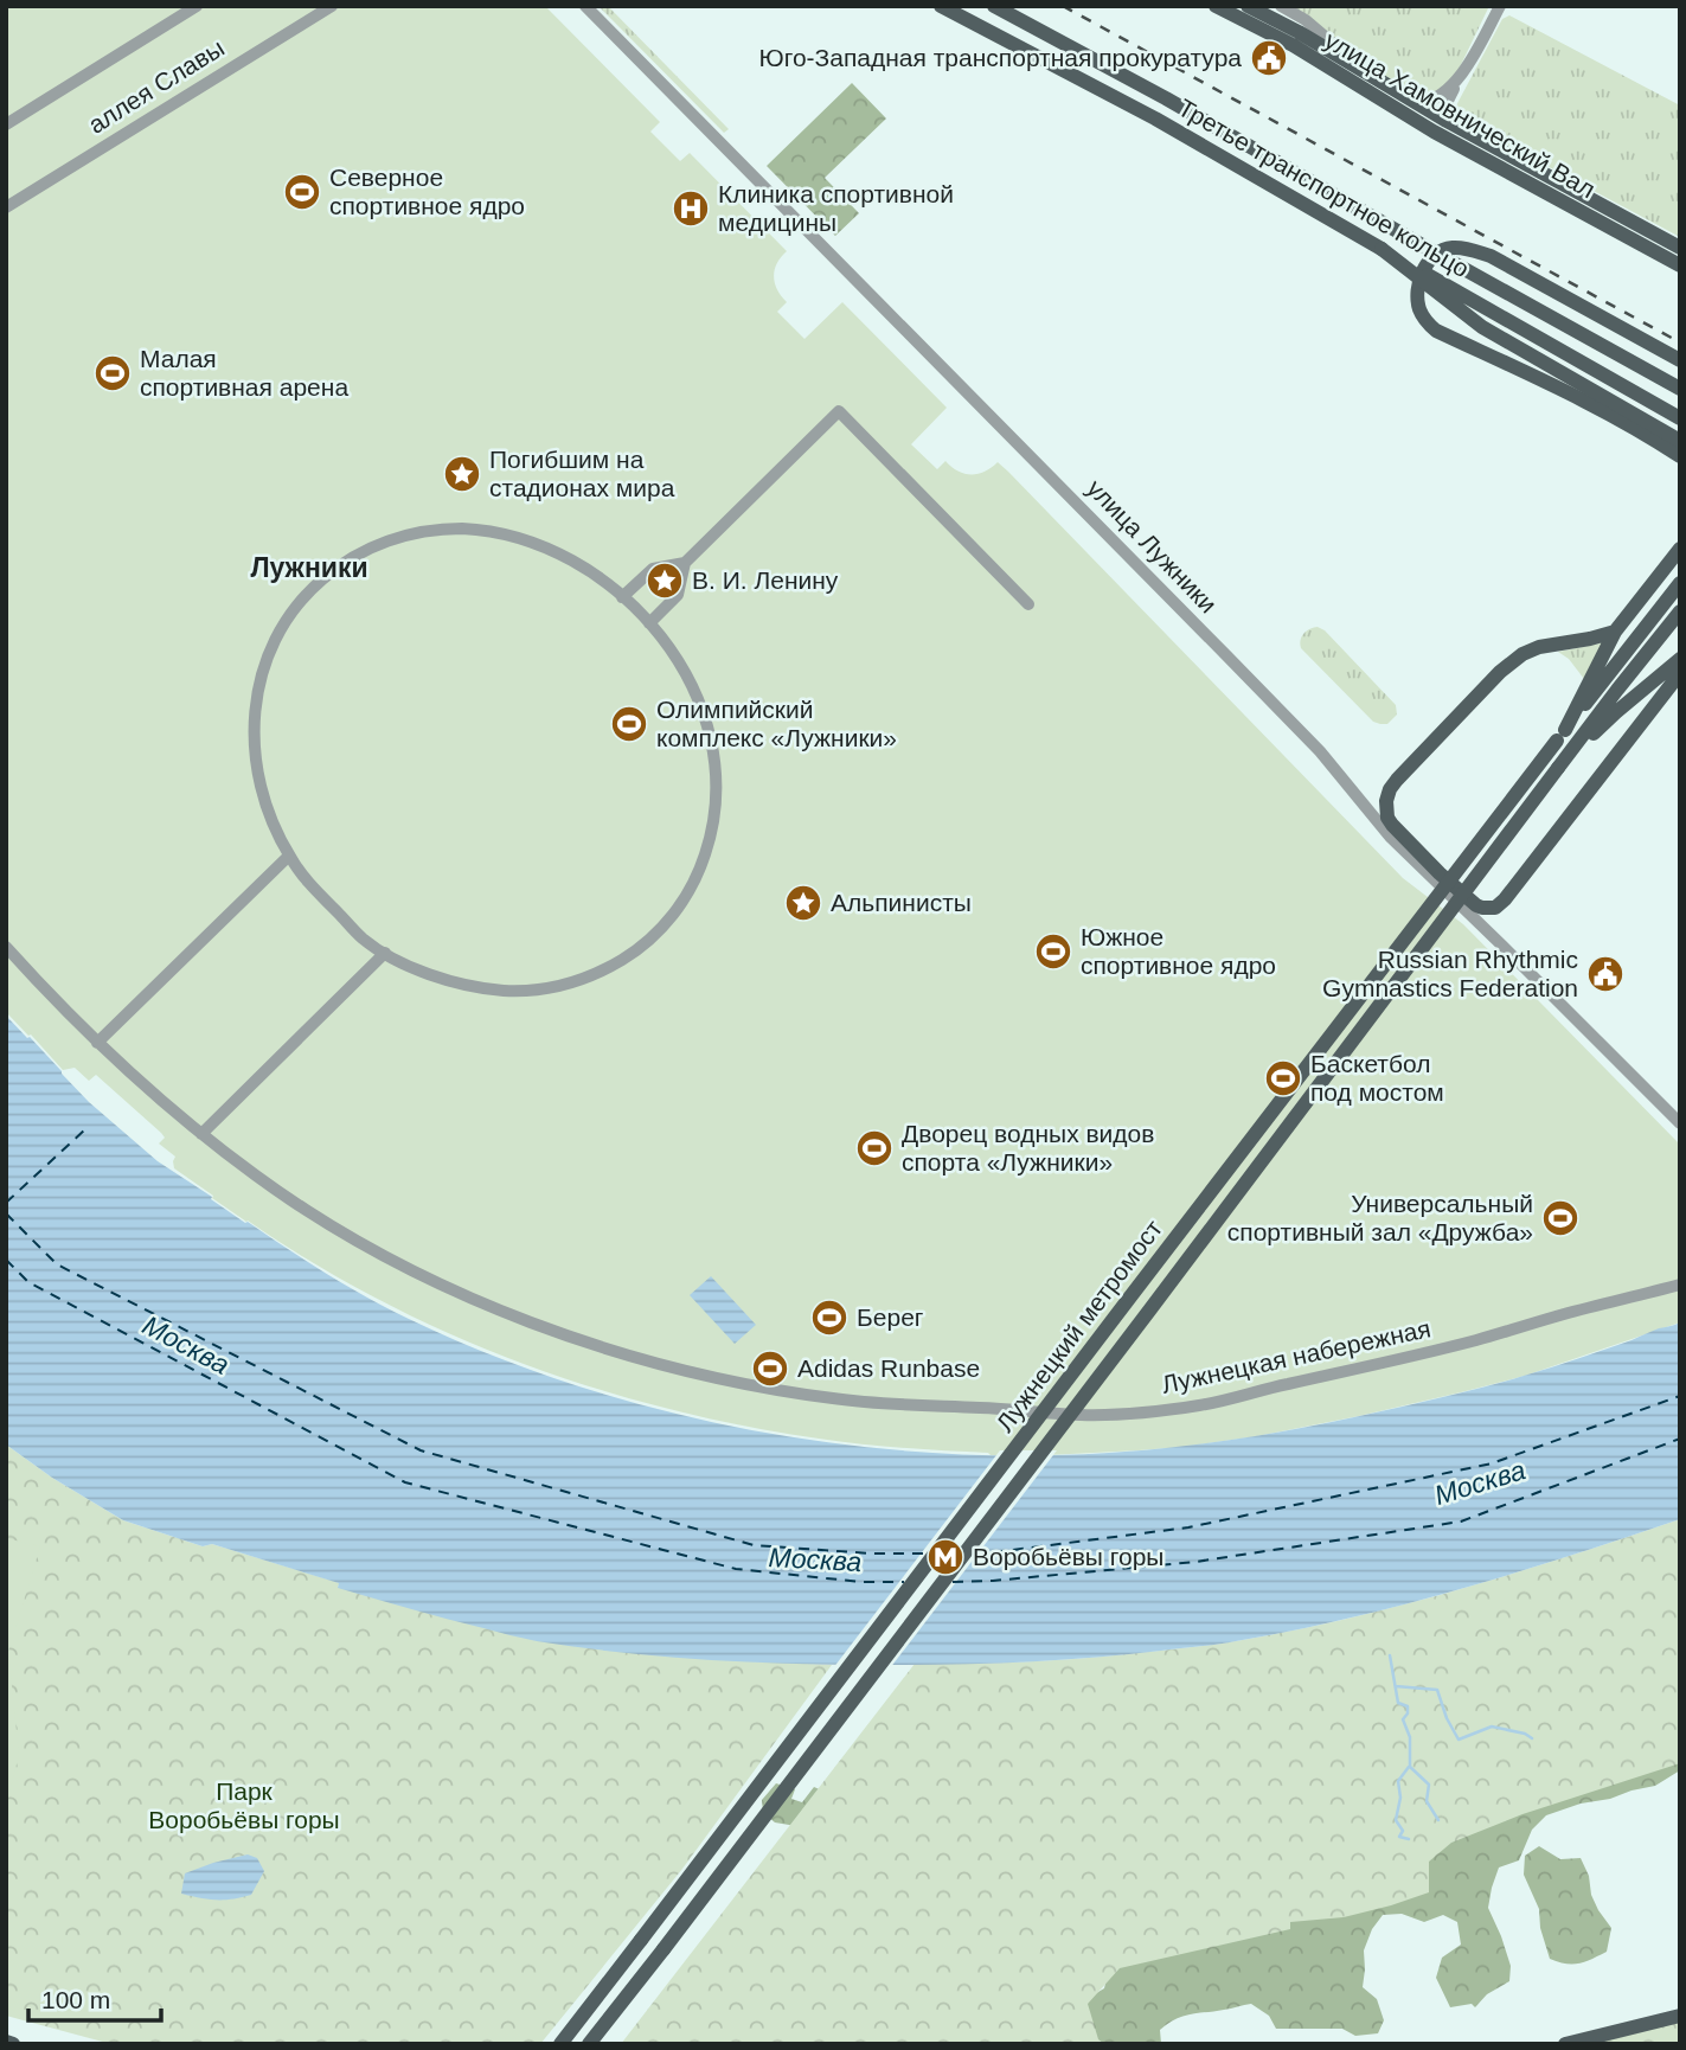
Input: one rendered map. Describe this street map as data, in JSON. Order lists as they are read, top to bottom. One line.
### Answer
{"streets":{"main road":["улица Хамовнический Вал","Третье транспортное кольцо","Лужнецкий метромост"],"street":["аллея Славы","улица Лужники","Лужнецкая набережная"]},"districts":["Лужники"],"water":["Москва"],"parks":["Парк Воробьёвы горы"],"places":{"public building":["Юго-Западная транспортная прокуратура","Russian Rhythmic Gymnastics Federation"],"sports":["Северное спортивное ядро","Малая спортивная арена","Олимпийский комплекс «Лужники»","Южное спортивное ядро","Баскетбол под мостом","Дворец водных видов спорта «Лужники»","Универсальный спортивный зал «Дружба»","Берег","Adidas Runbase"],"hospital":["Клиника спортивной медицины"],"place":["Погибшим на стадионах мира","В. И. Ленину","Альпинисты"],"metro station":["Воробьёвы горы"]},"scale_bar":"100 m"}
